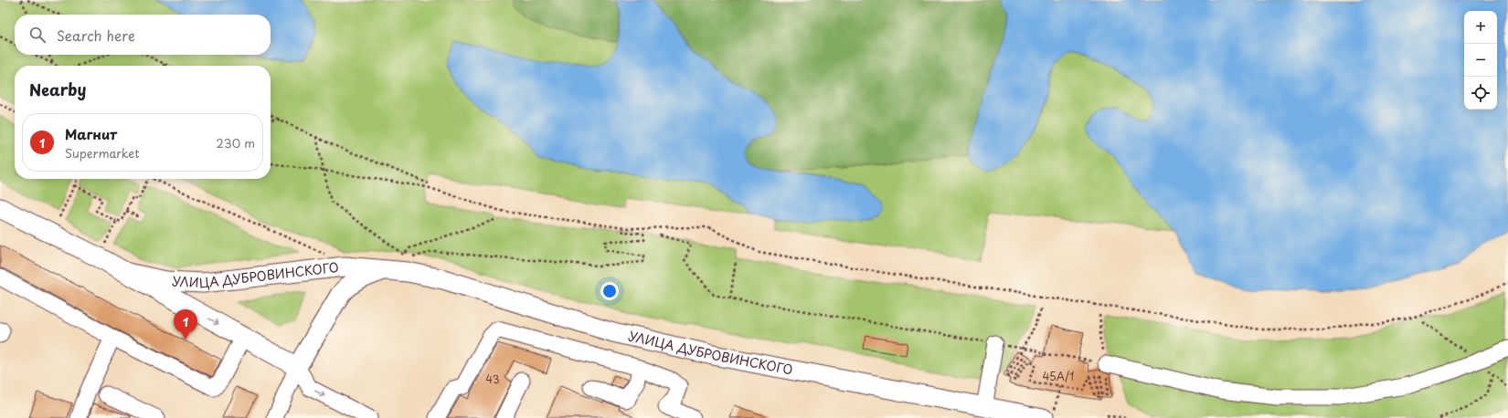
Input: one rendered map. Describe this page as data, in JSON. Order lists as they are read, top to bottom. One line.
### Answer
{"streets":{"main road":["УЛИЦА ДУБРОВИНСКОГО"]},"house_numbers":["45А/1","43"],"page":{"map_buttons":["+","−"],"search":"Search here","heading":"Nearby","list":[{"mark":"1","name":"Магнит","note":"Supermarket","value":"230 m"}],"pins":"1"}}
